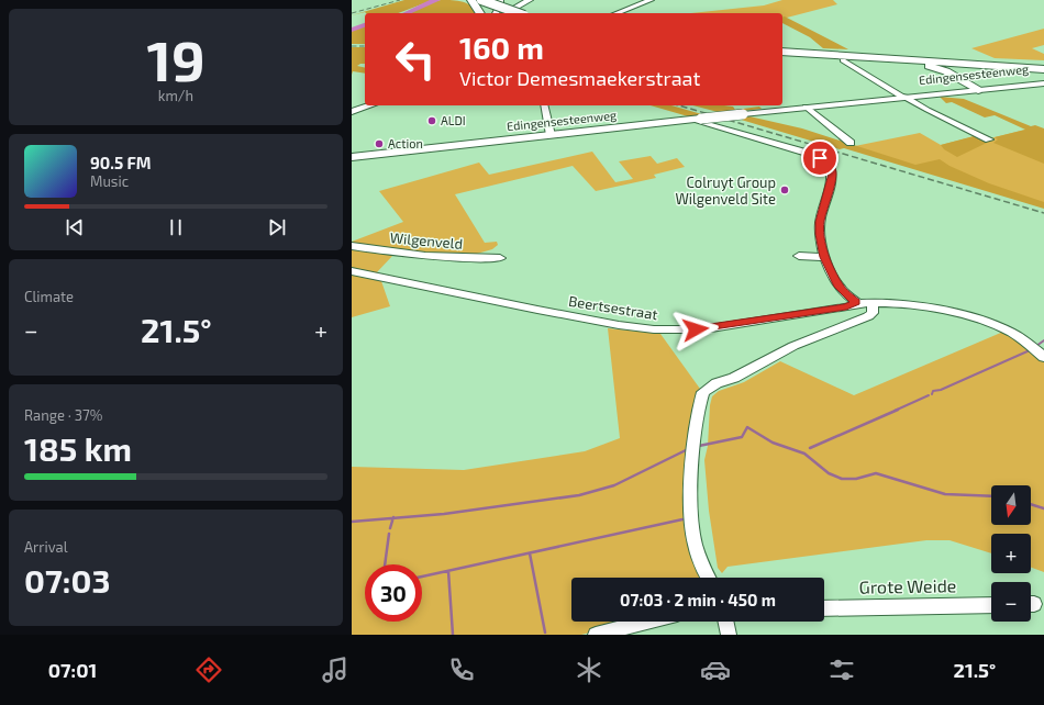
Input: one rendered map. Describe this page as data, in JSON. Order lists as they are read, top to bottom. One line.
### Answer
{"streets":{"main road":["Edingensesteenweg"],"street":["Wilgenveld","Beertsestraat","Grote Weide"]},"places":["ALDI","Action","Colruyt Group Wilgenveld Site"],"north":"bottom","page":{"tile":[["19","km/h"],"Climate",["Range · 37%","185 km"],["Arrival","07:03"]],"turn":["160 m","Victor Demesmaekerstraat"],"song":["90.5 FM","Music"],"heat":["−","21.5°","+"],"map_buttons":["+","−"],"limit":"30","trip":"07:03 · 2 min · 450 m","tabs":["07:01","21.5°"]}}
